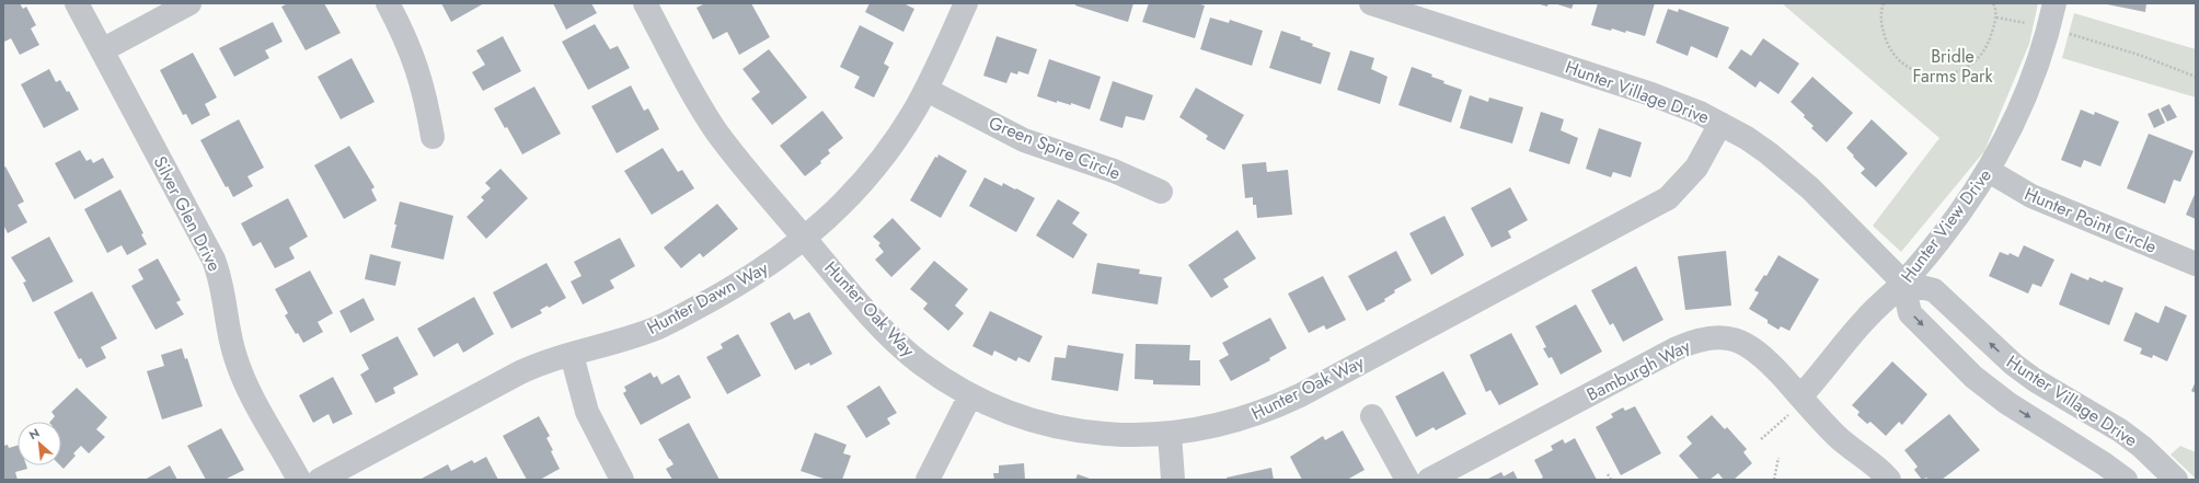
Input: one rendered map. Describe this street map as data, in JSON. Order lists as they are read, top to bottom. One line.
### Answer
{"streets":{"street":["Hunter Village Drive","Green Spire Circle","Silver Glen Drive","Hunter Point Circle","Hunter View Drive","Hunter Dawn Way","Hunter Oak Way","Bamburgh Way"]},"crossings":[["Hunter Village Drive","Hunter View Drive"],["Hunter Village Drive","Hunter Oak Way"],["Green Spire Circle","Hunter Dawn Way"],["Hunter Point Circle","Hunter View Drive"],["Hunter View Drive","Bamburgh Way"],["Hunter Dawn Way","Hunter Oak Way"]],"parks":["Bridle Farms Park"],"north":"top left"}
